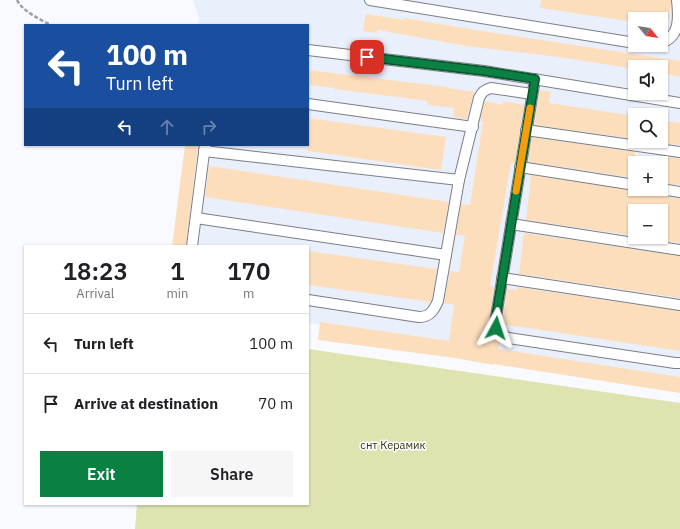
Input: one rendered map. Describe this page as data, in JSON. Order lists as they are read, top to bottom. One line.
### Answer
{"parks":["снт Керамик"],"north":"bottom right","page":{"map_buttons":["+","−"],"turn":["100 m","Turn left"],"eta":["18:23","Arrival","1","min","170","m"],"list":[{"name":"Turn left","value":"100 m"},{"name":"Arrive at destination","value":"70 m"}],"buttons":["Exit","Share"]}}
